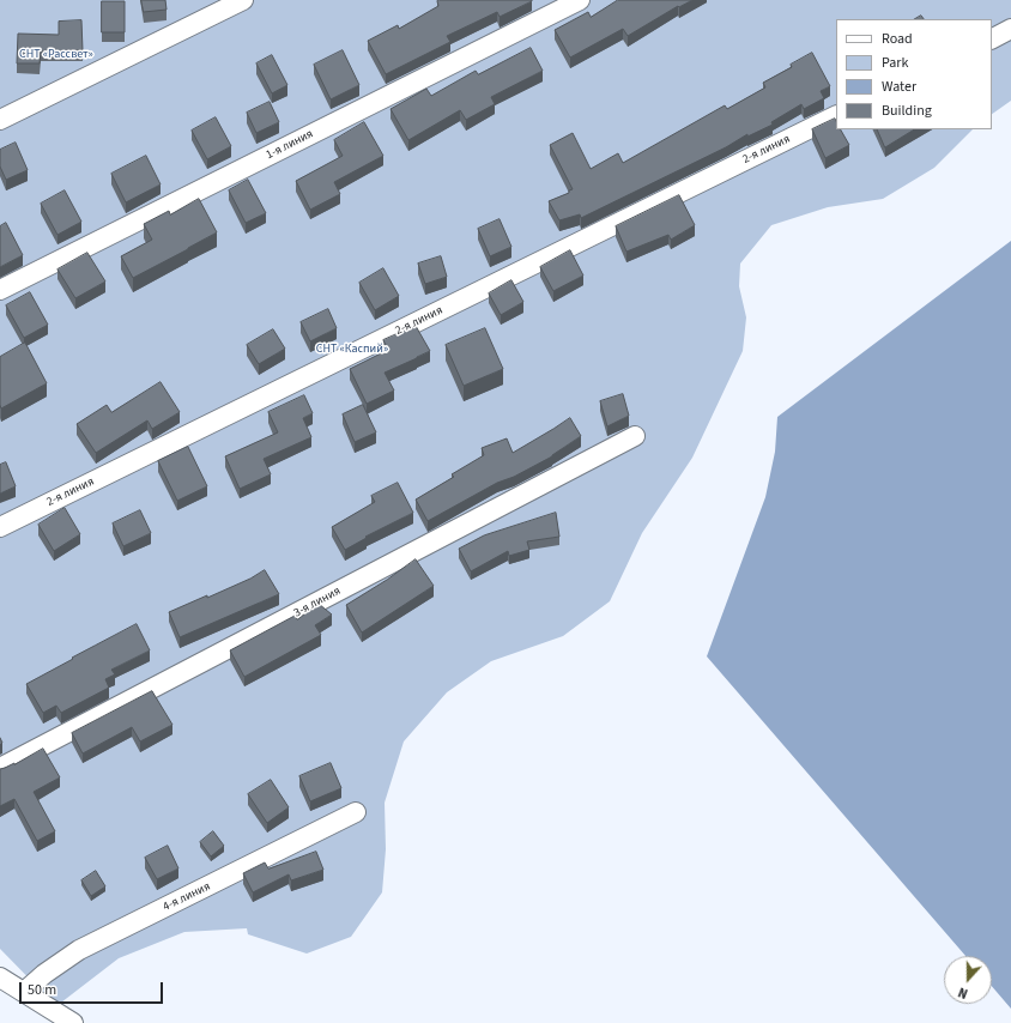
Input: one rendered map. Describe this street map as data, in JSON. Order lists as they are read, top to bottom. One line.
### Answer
{"streets":{"street":["1-я линия","2-я линия","3-я линия","4-я линия"]},"parks":["СНТ «Рассвет»","СНТ «Каспий»"],"legend":["Road","Park","Water","Building"],"scale_bar":"50 m","north":"bottom"}
